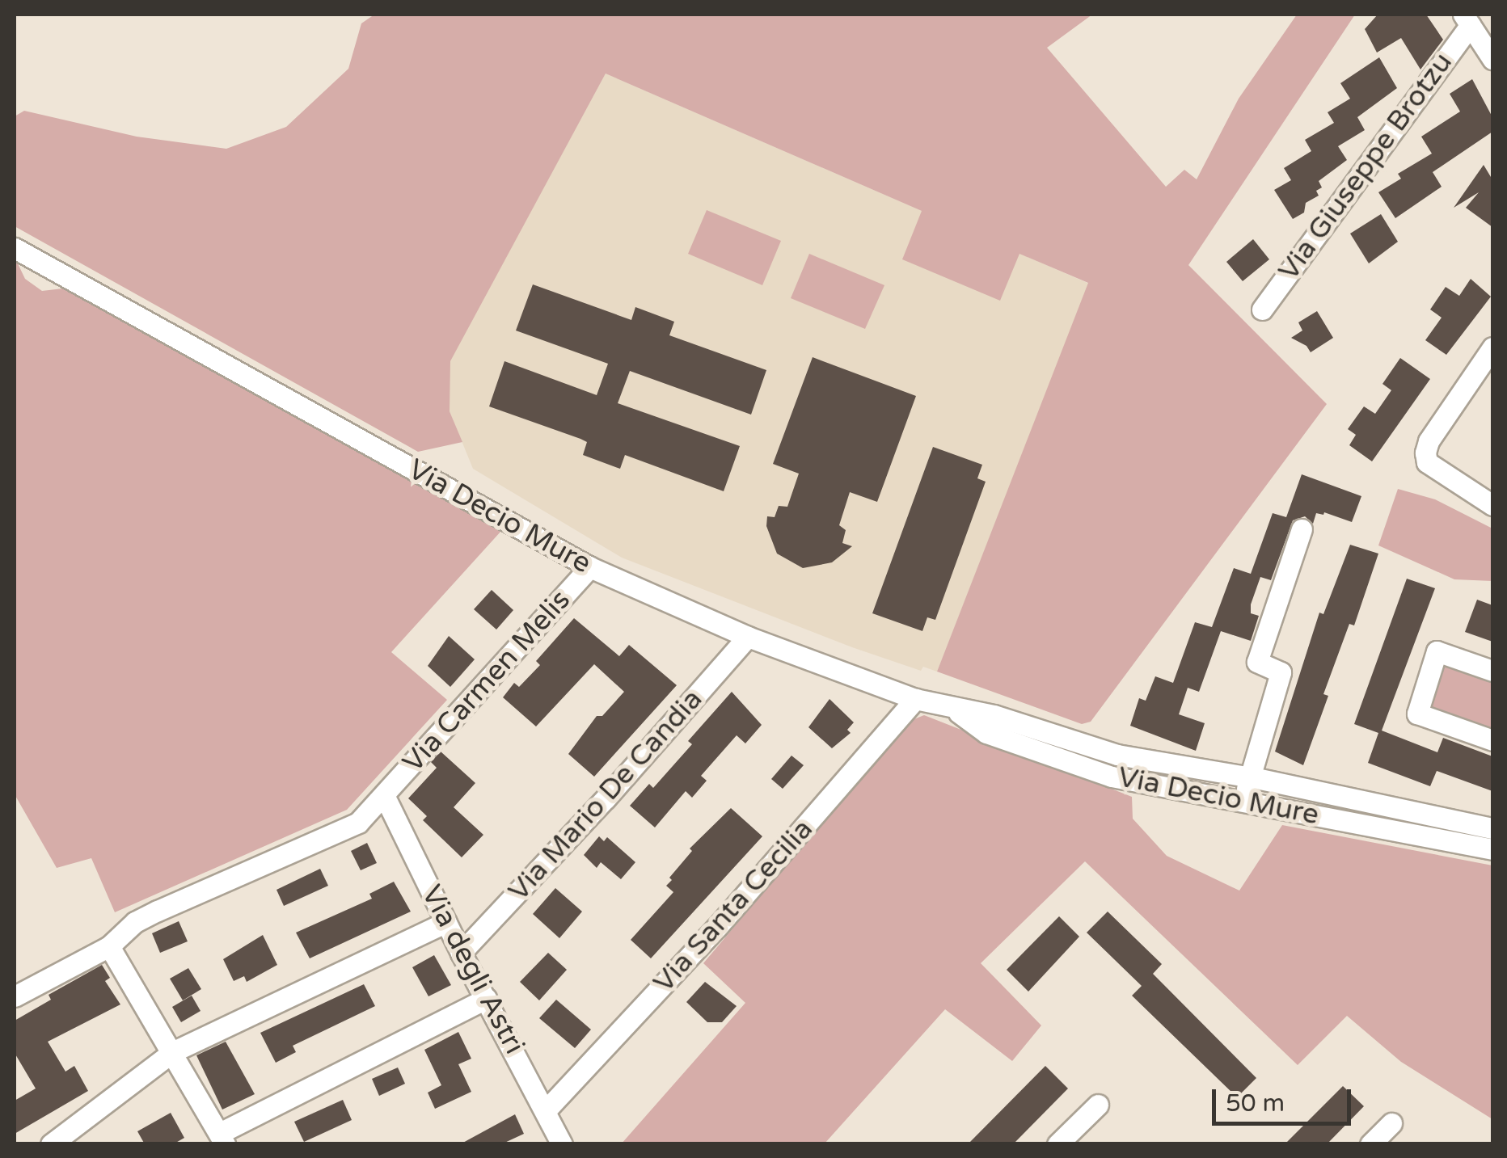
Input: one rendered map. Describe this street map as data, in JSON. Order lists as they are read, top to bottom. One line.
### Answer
{"streets":{"street":["Via Giuseppe Brotzu","Via Decio Mure","Via Carmen Melis","Via Mario De Candia","Via Santa Cecilia","Via degli Astri"]},"crossings":[["Via Decio Mure","Via Carmen Melis"],["Via Decio Mure","Via Mario De Candia"],["Via Decio Mure","Via Santa Cecilia"],["Via Carmen Melis","Via degli Astri"],["Via Mario De Candia","Via degli Astri"],["Via Santa Cecilia","Via degli Astri"]],"scale_bar":"50 m"}
